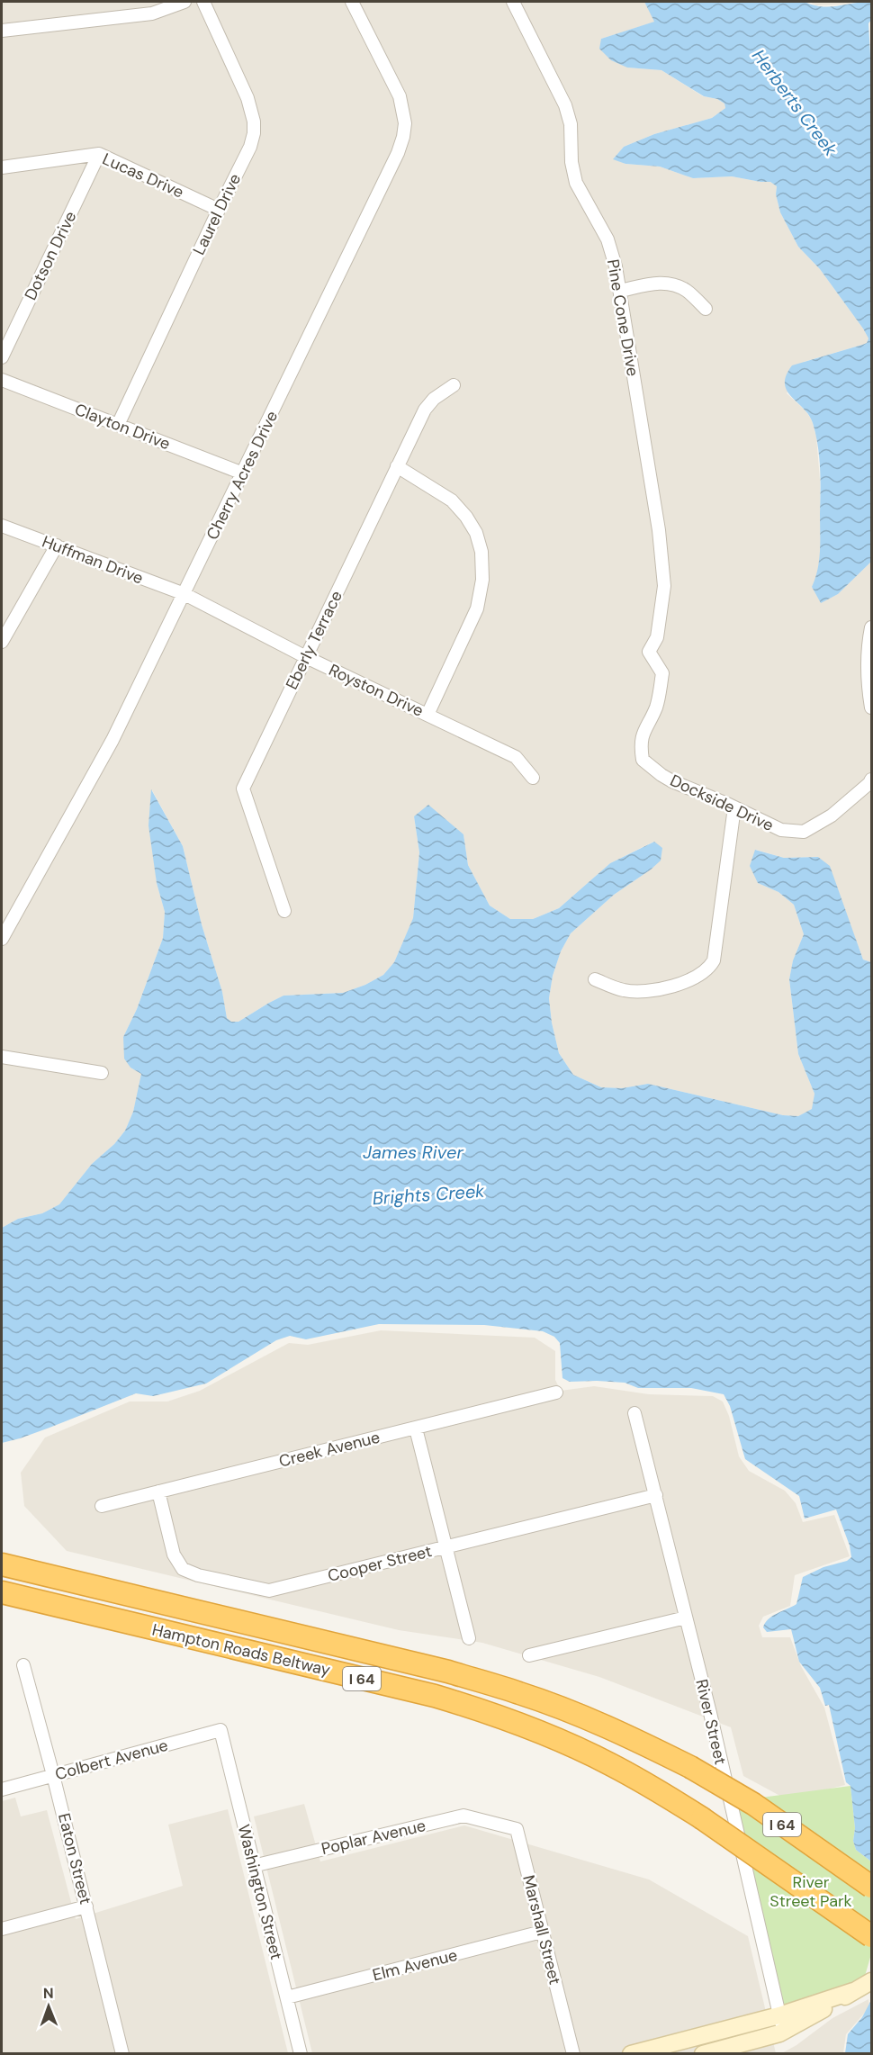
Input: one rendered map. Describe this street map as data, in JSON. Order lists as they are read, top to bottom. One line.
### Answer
{"streets":{"highway":["Hampton Roads Beltway","I 64"],"street":["Lucas Drive","Laurel Drive","Dotson Drive","Pine Cone Drive","Clayton Drive","Cherry Acres Drive","Huffman Drive","Eberly Terrace","Royston Drive","Dockside Drive","Creek Avenue","Cooper Street","River Street","Colbert Avenue","Poplar Avenue","Eaton Street","Washington Street","Marshall Street","Elm Avenue"]},"crossings":[["Lucas Drive","Laurel Drive"],["Lucas Drive","Dotson Drive"],["Laurel Drive","Clayton Drive"],["Pine Cone Drive","Dockside Drive"],["Clayton Drive","Cherry Acres Drive"],["Cherry Acres Drive","Huffman Drive"],["Cherry Acres Drive","Royston Drive"],["Huffman Drive","Royston Drive"],["Eberly Terrace","Royston Drive"],["Creek Avenue","Cooper Street"],["Cooper Street","River Street"],["Colbert Avenue","Eaton Street"],["Colbert Avenue","Washington Street"],["Poplar Avenue","Washington Street"],["Poplar Avenue","Marshall Street"],["Washington Street","Elm Avenue"],["Marshall Street","Elm Avenue"]],"water":["Herberts Creek","James River","Brights Creek"],"parks":["River Street Park"],"north":"top"}
